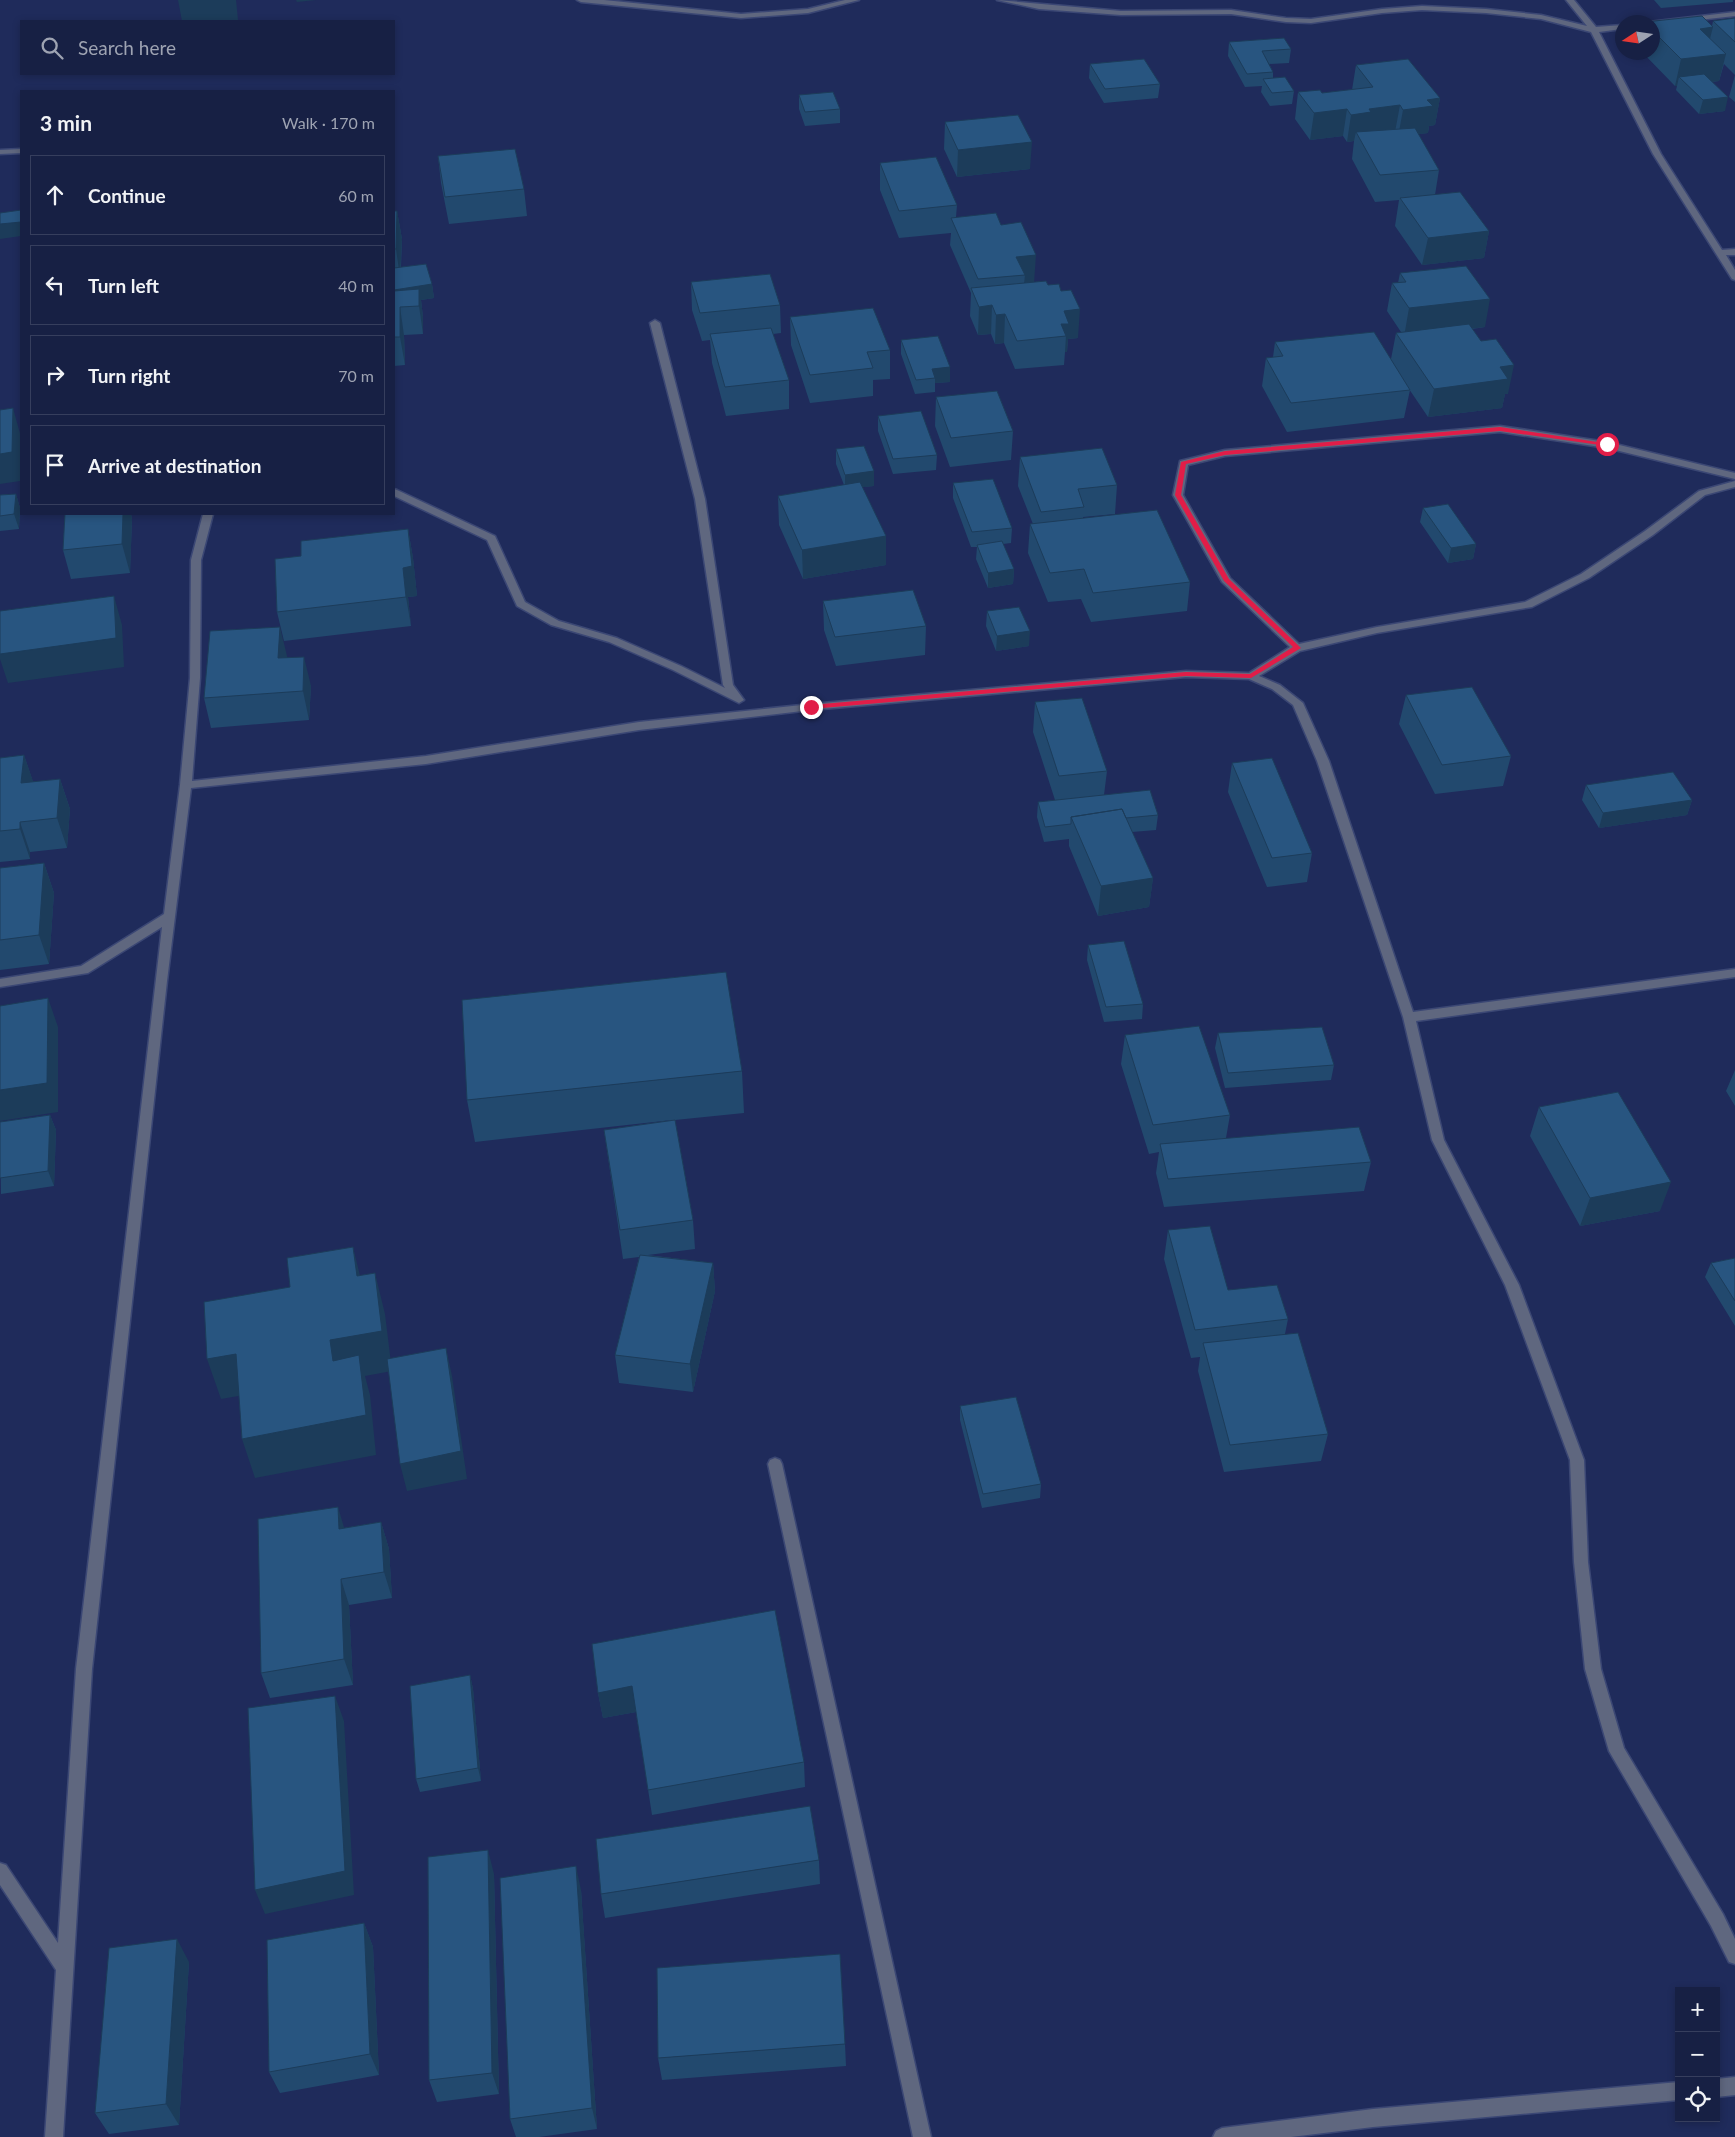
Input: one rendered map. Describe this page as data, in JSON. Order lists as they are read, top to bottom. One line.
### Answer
{"north":"left","page":{"search":"Search here","heading":["3 min","Walk · 170 m"],"list":[["Continue","60 m"],["Turn left","40 m"],["Turn right","70 m"],"Arrive at destination"],"map_buttons":["+","−"]}}
